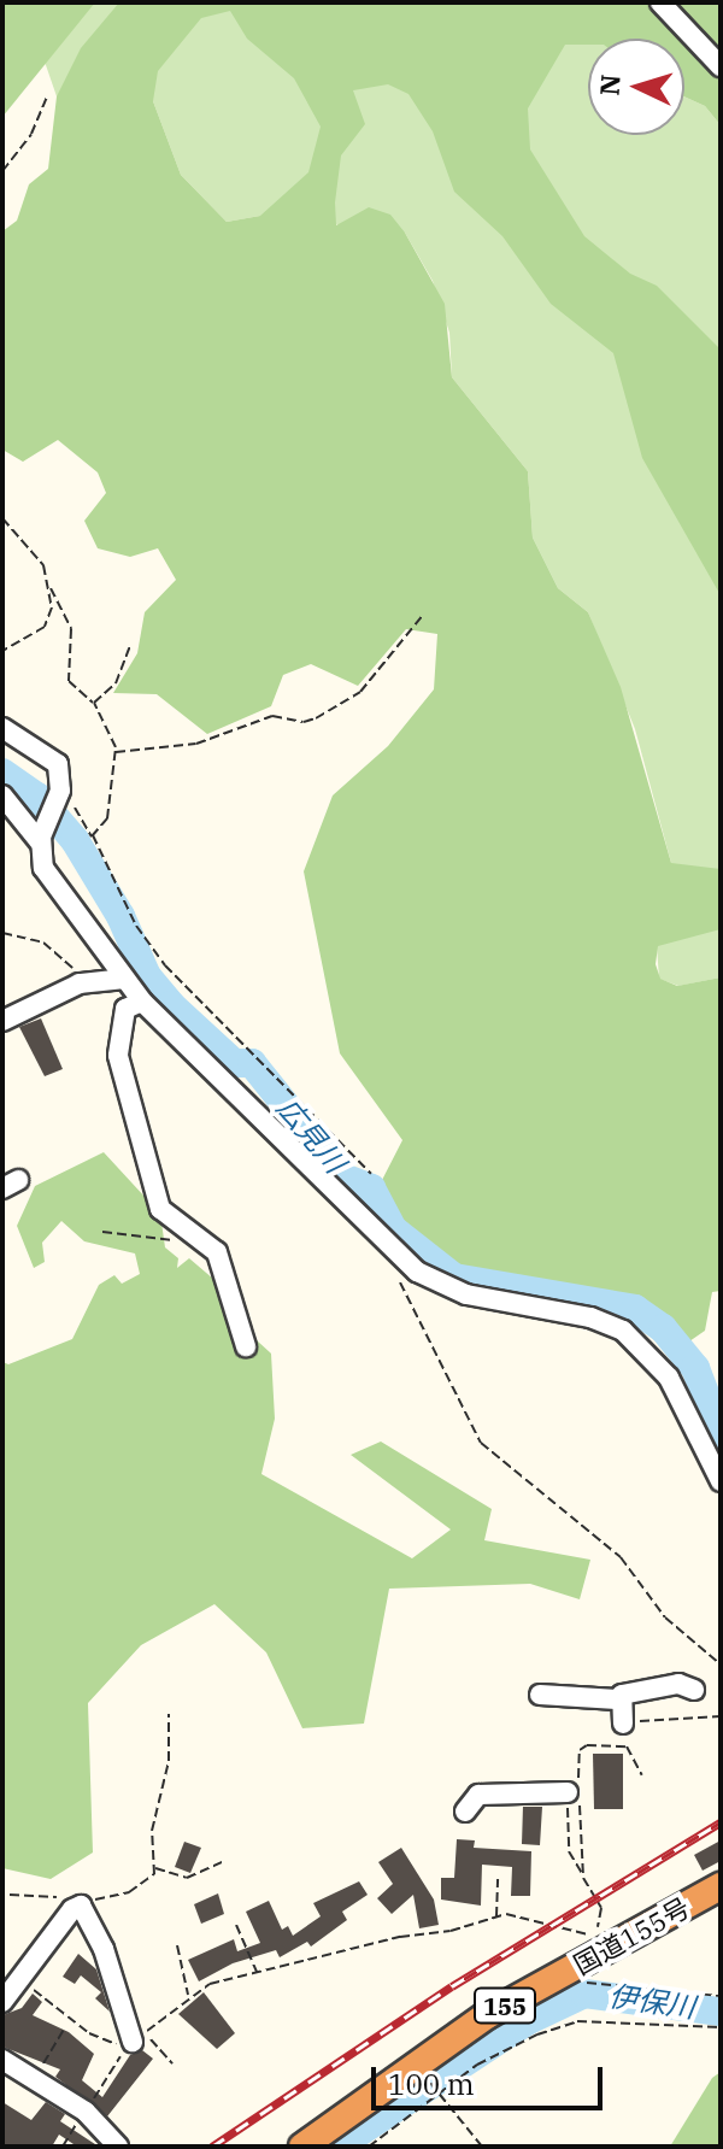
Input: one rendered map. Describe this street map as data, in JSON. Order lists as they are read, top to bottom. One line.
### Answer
{"streets":{"highway":["国道155号","155"]},"water":["広見川","伊保川"],"scale_bar":"100 m","north":"left"}
